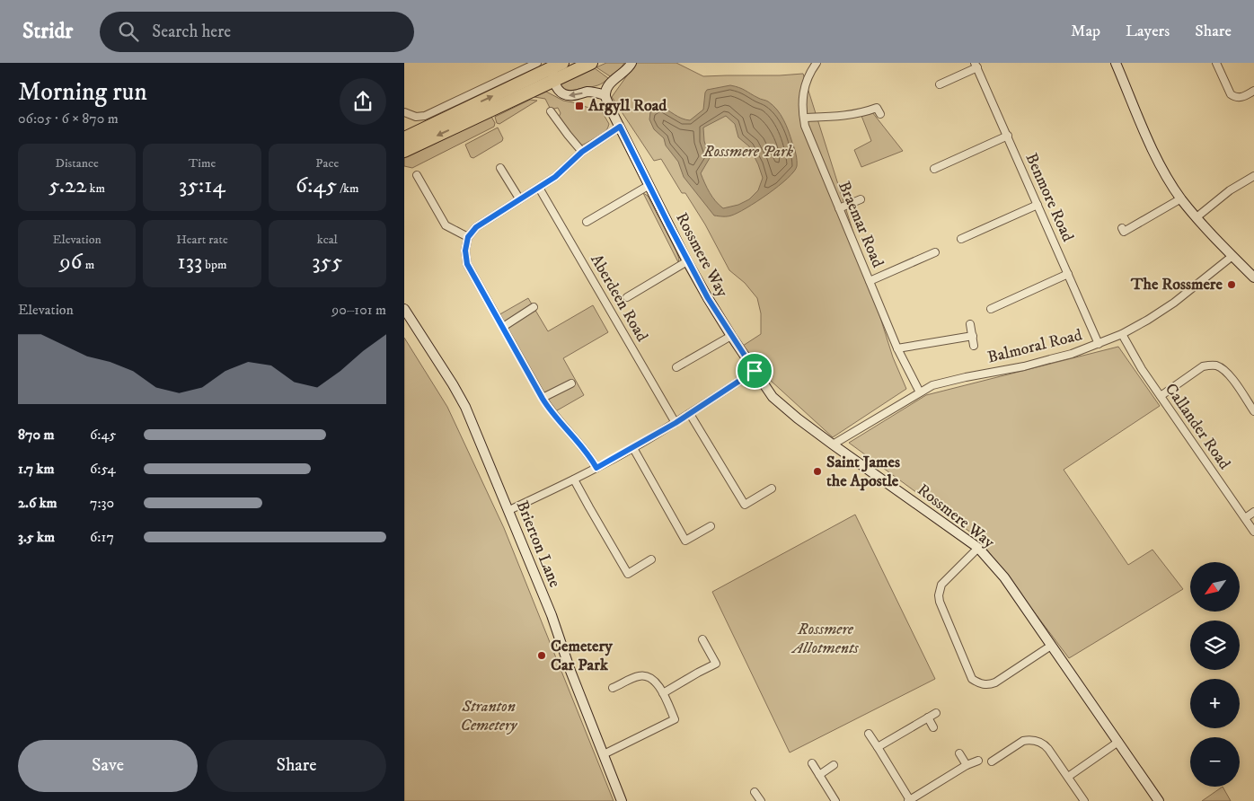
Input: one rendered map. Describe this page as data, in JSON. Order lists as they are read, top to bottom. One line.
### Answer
{"streets":{"street":["Benmore Road","Braemar Road","Rossmere Way","Aberdeen Road","Balmoral Road","Callander Road","Brierton Lane"]},"crossings":[["Benmore Road","Balmoral Road"],["Braemar Road","Balmoral Road"],["Rossmere Way","Balmoral Road"],["Balmoral Road","Callander Road"]],"parks":["Rossmere Park","Rossmere Allotments","Stranton Cemetery"],"places":{"transit":["Argyll Road"],"other":["The Rossmere","Saint James the Apostle","Cemetery Car Park"]},"north":"bottom left","page":{"header":"Stridr","search":"Search here","nav":["Map","Layers","Share"],"heading":["Morning run","06:05 · 6 × 870 m"],"stats":[["Distance","5.22 km"],["Time","35:14"],["Pace","6:45 /km"],["Elevation","96 m"],["Heart rate","133 bpm"],["kcal","355"]],"chart":["Elevation","90–101 m"],"list":[{"name":"870 m","note":"6:45"},{"name":"1.7 km","note":"6:54"},{"name":"2.6 km","note":"7:30"},{"name":"3.5 km","note":"6:17"}],"map_buttons":["+","−"],"buttons":["Save","Share"]}}
